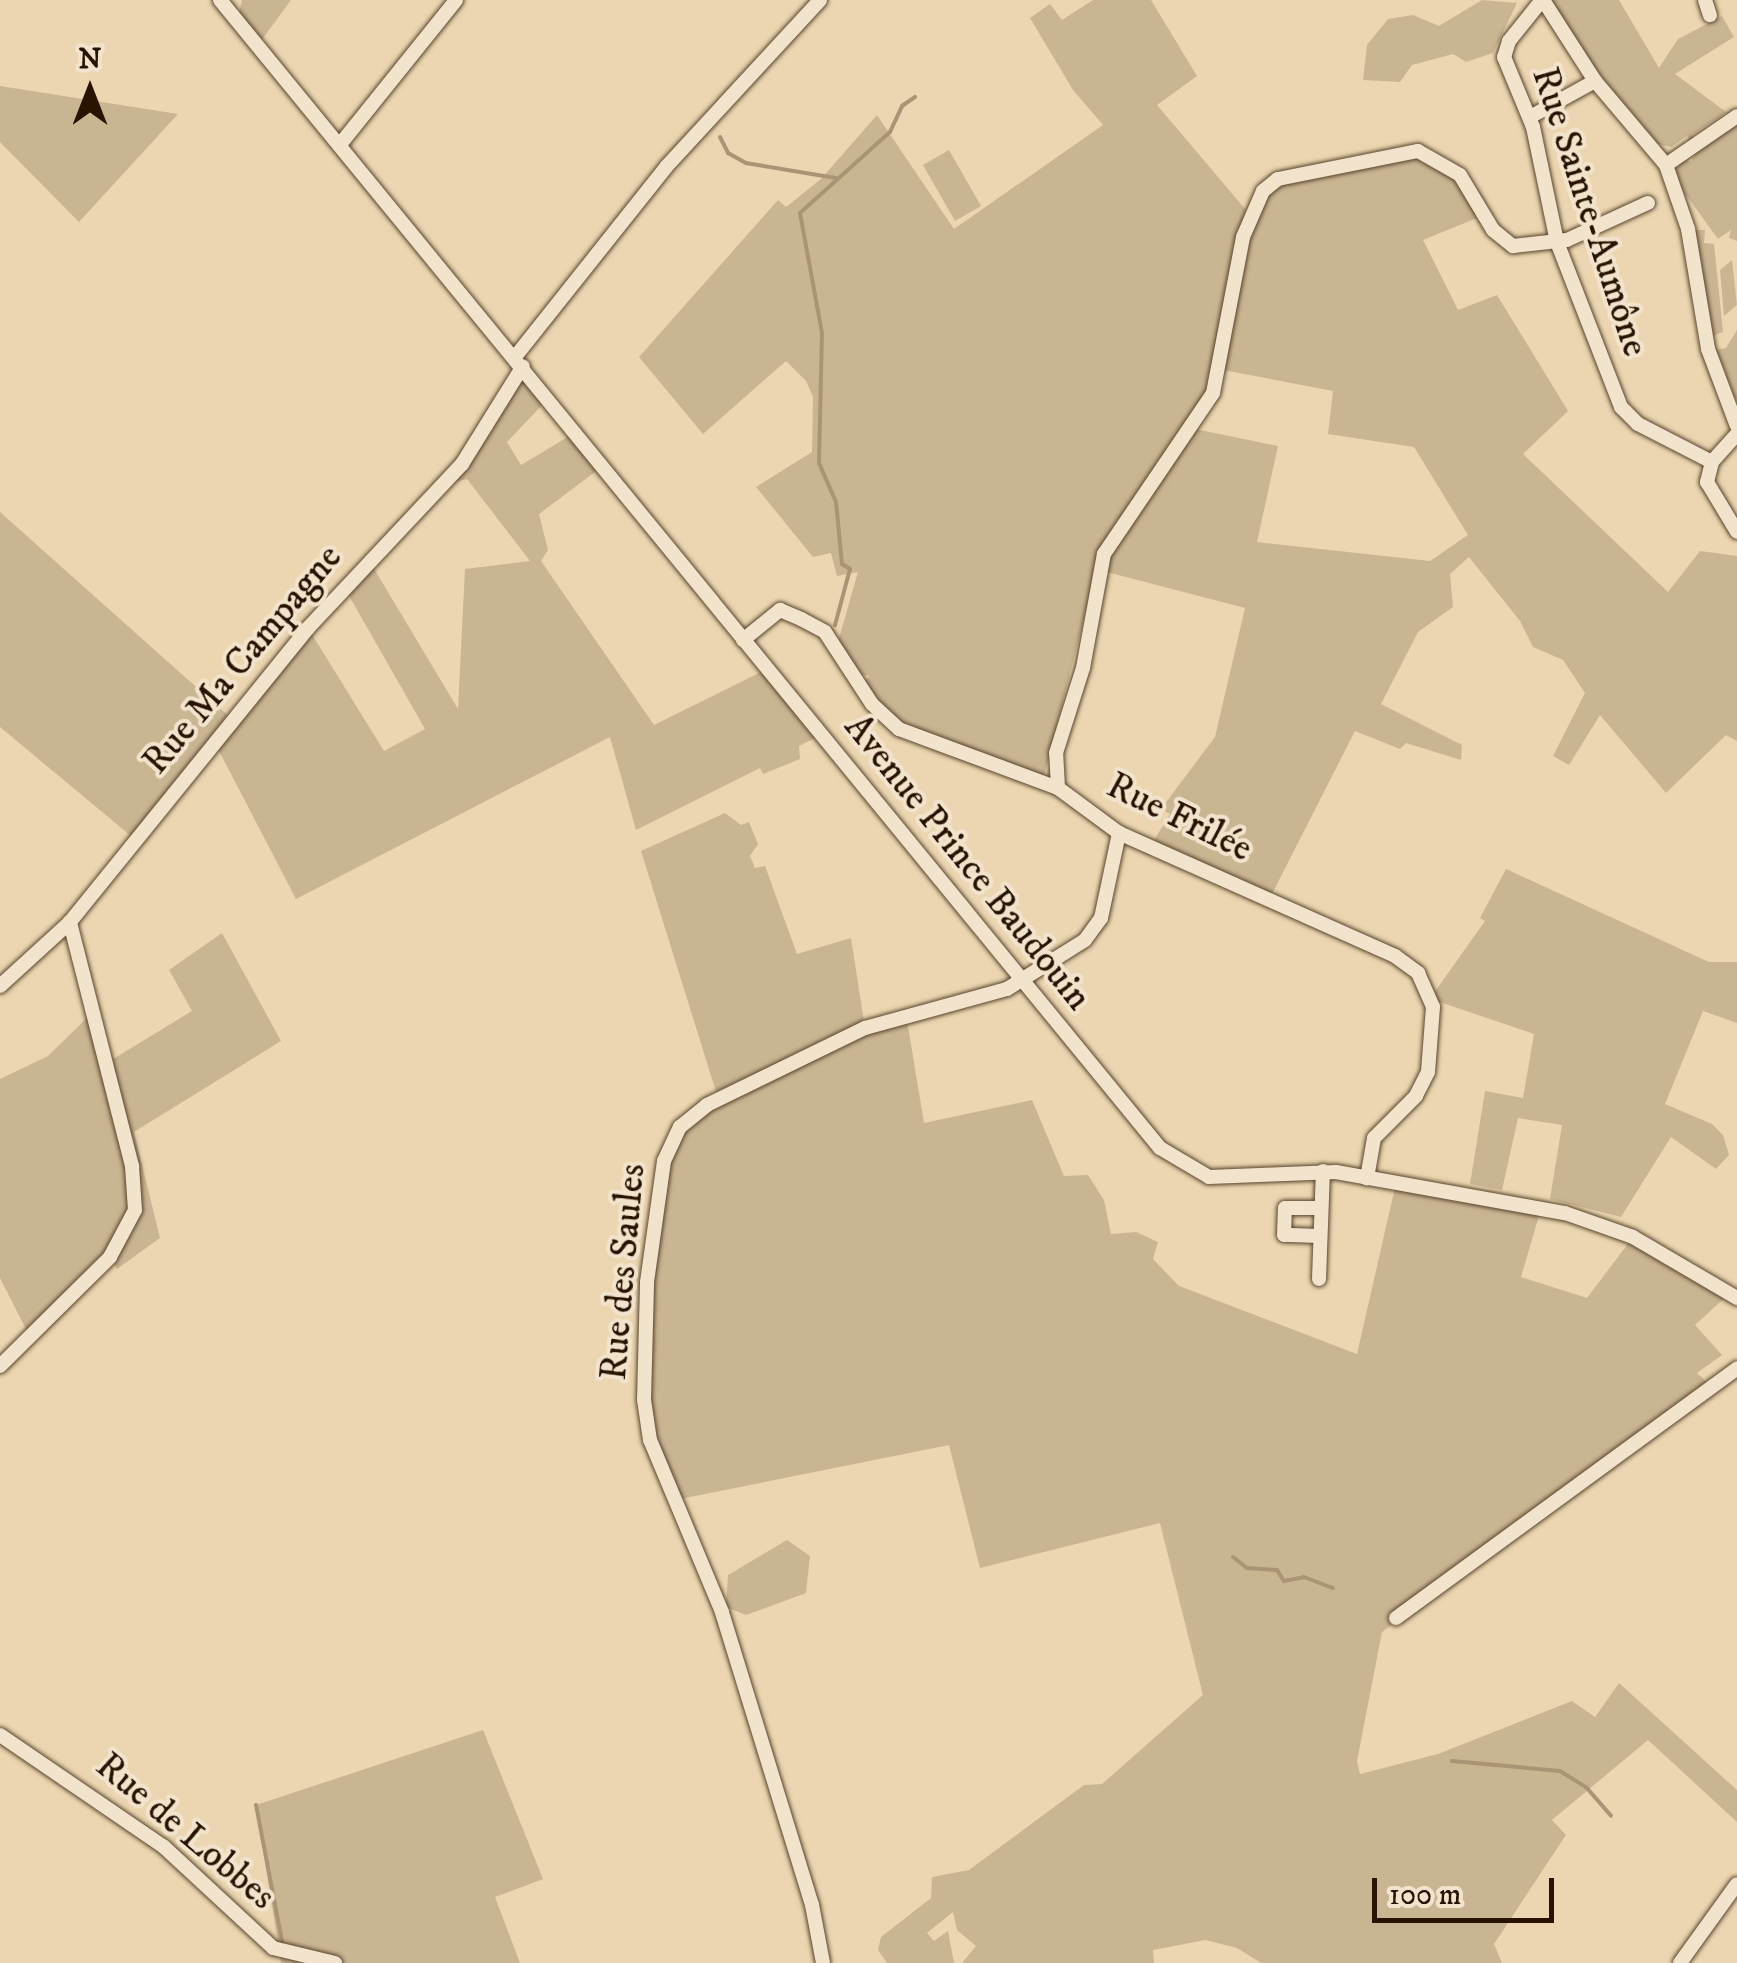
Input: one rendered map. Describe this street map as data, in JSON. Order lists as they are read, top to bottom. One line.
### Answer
{"streets":{"street":["Rue Sainte-Aumône","Rue Ma Campagne","Rue Frilée","Avenue Prince Baudouin","Rue des Saules","Rue de Lobbes"]},"crossings":[["Rue Ma Campagne","Avenue Prince Baudouin"],["Rue Frilée","Avenue Prince Baudouin"],["Rue Frilée","Rue des Saules"],["Avenue Prince Baudouin","Rue des Saules"]],"scale_bar":"100 m","north":"top"}
